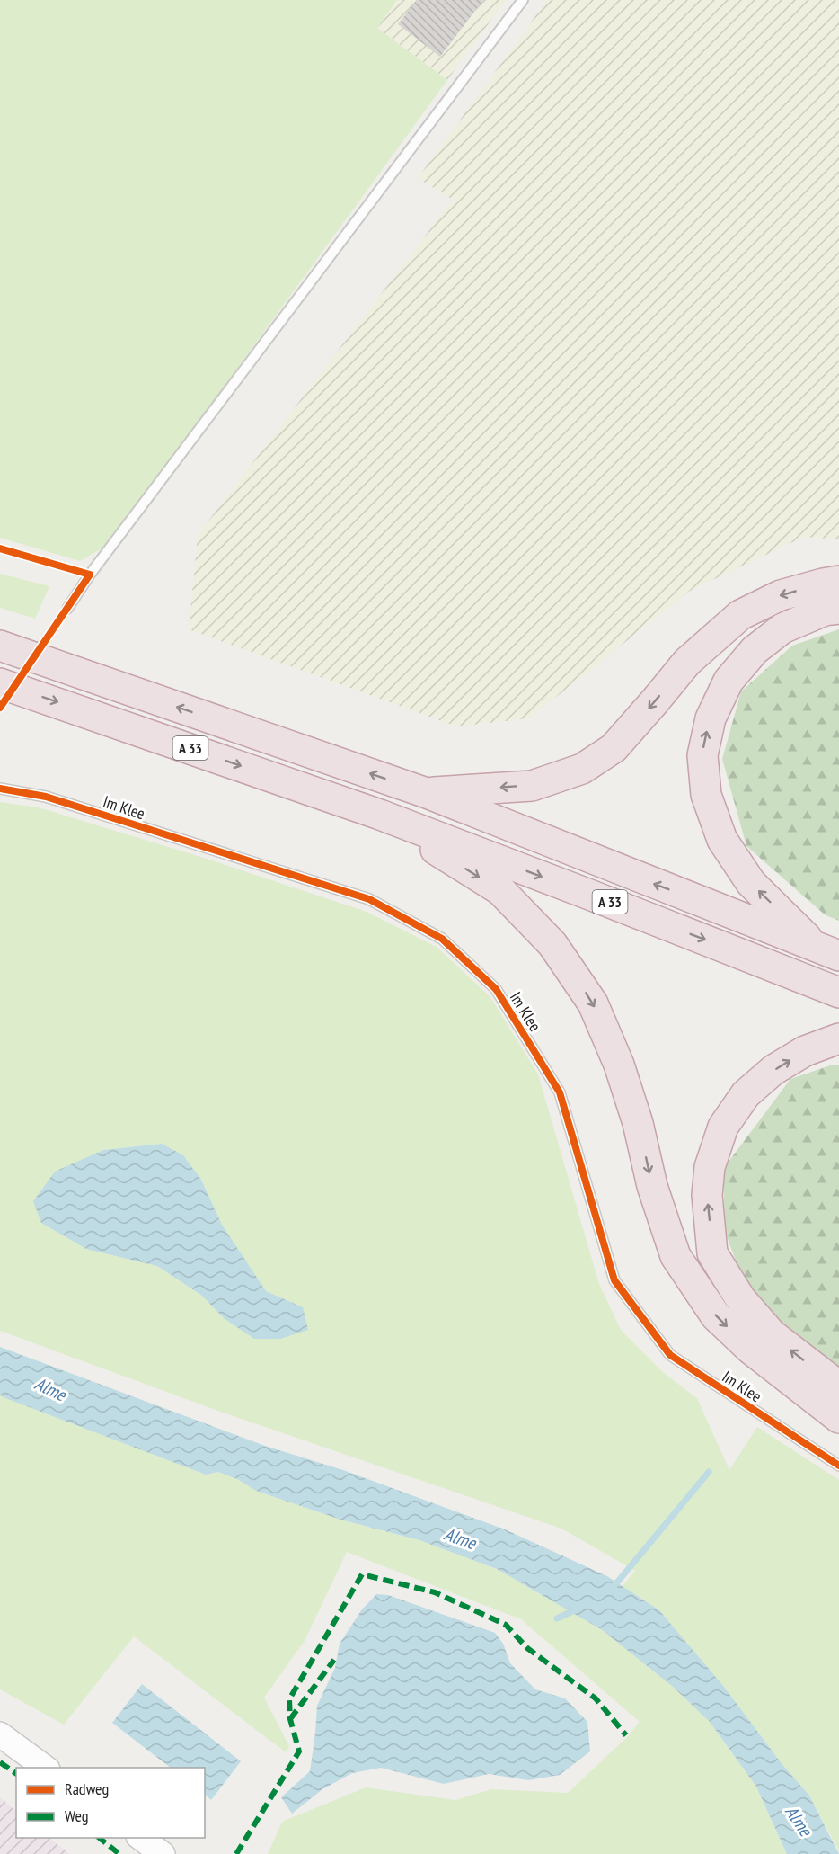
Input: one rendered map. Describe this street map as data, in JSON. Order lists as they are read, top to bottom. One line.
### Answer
{"streets":{"highway":["A 33"],"lane":["Im Klee"]},"water":["Alme"],"legend":["Radweg","Weg"]}
